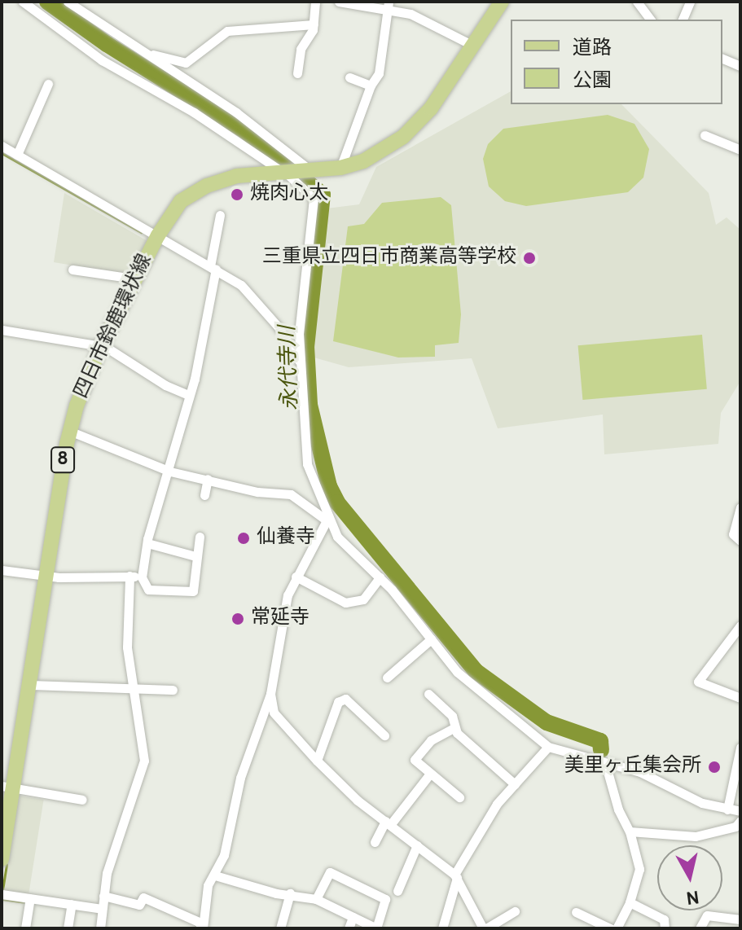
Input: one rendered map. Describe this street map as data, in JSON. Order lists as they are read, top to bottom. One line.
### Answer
{"streets":{"main road":["四日市鈴鹿環状線","8"]},"water":["永代寺川"],"places":["焼肉心太","三重県立四日市商業高等学校","仙養寺","常延寺","美里ヶ丘集会所"],"legend":["道路","公園"],"north":"bottom"}
